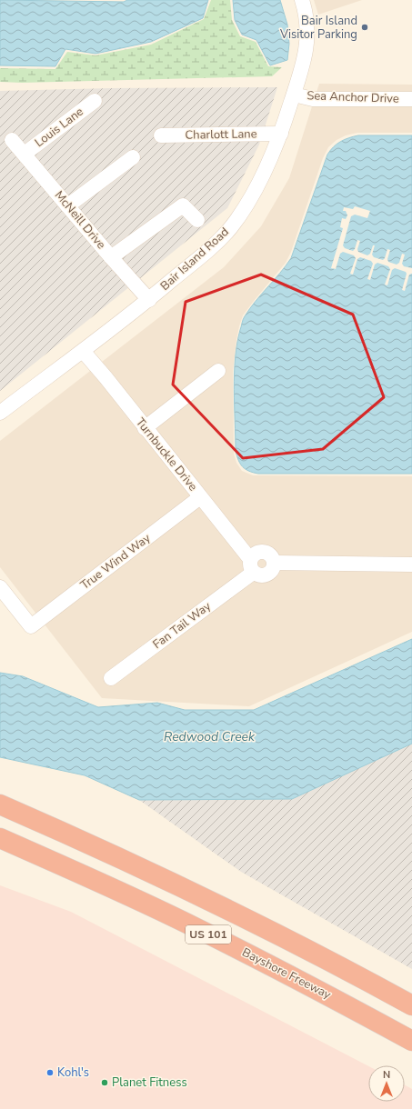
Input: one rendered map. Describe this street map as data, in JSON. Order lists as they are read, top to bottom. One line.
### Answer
{"streets":{"highway":["US 101","Bayshore Freeway"],"street":["Sea Anchor Drive","Louis Lane","Charlott Lane","McNeill Drive","Bair Island Road","Turnbuckle Drive","True Wind Way","Fan Tail Way"]},"crossings":[["Sea Anchor Drive","Bair Island Road"],["Louis Lane","McNeill Drive"],["Charlott Lane","Bair Island Road"],["McNeill Drive","Bair Island Road"],["Bair Island Road","Turnbuckle Drive"],["Turnbuckle Drive","True Wind Way"],["Turnbuckle Drive","Fan Tail Way"]],"water":["Redwood Creek"],"places":["Bair Island Visitor Parking","Kohl's","Planet Fitness"],"north":"top"}
